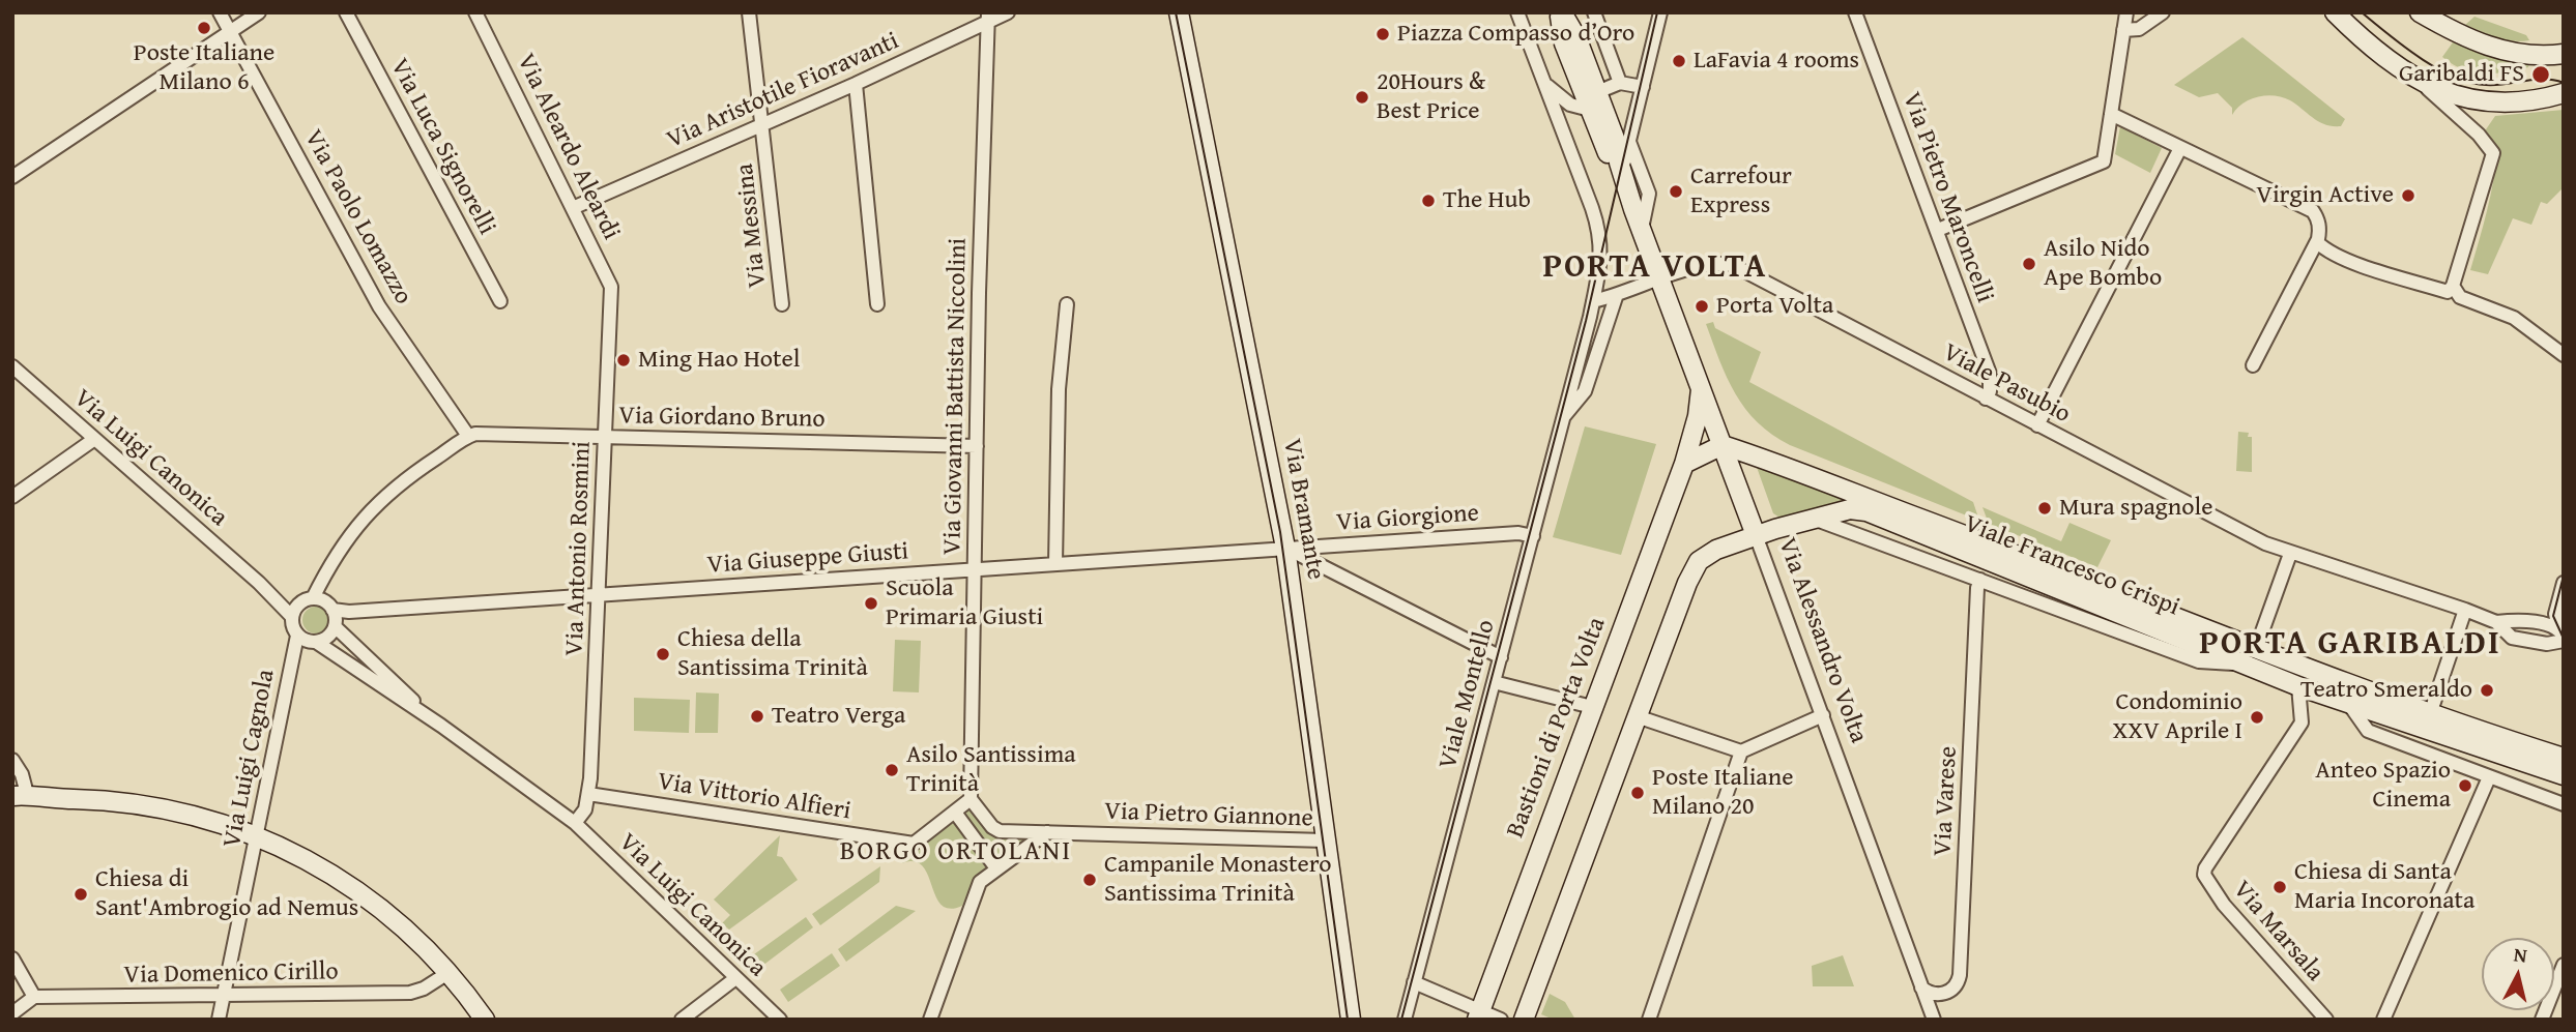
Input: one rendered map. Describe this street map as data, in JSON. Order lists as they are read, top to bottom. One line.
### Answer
{"streets":{"main road":["Via Bramante","Viale Francesco Crispi","Via Alessandro Volta","Bastioni di Porta Volta"],"street":["Via Aristotile Fioravanti","Via Luca Signorelli","Via Aleardo Aleardi","Via Pietro Maroncelli","Via Paolo Lomazzo","Via Messina","Viale Pasubio","Via Giovanni Battista Niccolini","Via Giordano Bruno","Via Luigi Canonica","Via Giorgione","Via Antonio Rosmini","Via Giuseppe Giusti","Viale Montello","Via Luigi Cagnola","Via Vittorio Alfieri","Via Varese","Via Pietro Giannone","Via Marsala","Via Domenico Cirillo"]},"crossings":[["Via Aristotile Fioravanti","Via Aleardo Aleardi"],["Via Aristotile Fioravanti","Via Messina"],["Via Aristotile Fioravanti","Via Giovanni Battista Niccolini"],["Via Aleardo Aleardi","Via Antonio Rosmini"],["Via Pietro Maroncelli","Viale Pasubio"],["Via Paolo Lomazzo","Via Giordano Bruno"],["Viale Pasubio","Via Alessandro Volta"],["Via Giovanni Battista Niccolini","Via Giordano Bruno"],["Via Giovanni Battista Niccolini","Via Giuseppe Giusti"],["Via Giovanni Battista Niccolini","Via Pietro Giannone"],["Via Giordano Bruno","Via Antonio Rosmini"],["Via Luigi Canonica","Via Giuseppe Giusti"],["Via Luigi Canonica","Via Luigi Cagnola"],["Via Bramante","Via Giorgione"],["Via Bramante","Via Giuseppe Giusti"],["Via Bramante","Via Pietro Giannone"],["Via Giorgione","Via Giuseppe Giusti"],["Via Giorgione","Viale Montello"],["Via Antonio Rosmini","Via Giuseppe Giusti"],["Via Antonio Rosmini","Via Vittorio Alfieri"],["Via Giuseppe Giusti","Via Luigi Cagnola"],["Viale Francesco Crispi","Via Alessandro Volta"],["Viale Francesco Crispi","Via Varese"],["Via Alessandro Volta","Bastioni di Porta Volta"],["Via Alessandro Volta","Via Varese"],["Via Luigi Cagnola","Via Domenico Cirillo"]],"districts":["PORTA VOLTA","PORTA GARIBALDI","BORGO ORTOLANI"],"places":["Poste Italiane Milano 6","Piazza Compasso d’Oro","LaFavia 4 rooms","Garibaldi FS","20Hours & Best Price","Carrefour Express","Virgin Active","The Hub","Asilo Nido Ape Bombo","Porta Volta","Ming Hao Hotel","Mura spagnole","Scuola Primaria Giusti","Chiesa della Santissima Trinità","Teatro Smeraldo","Teatro Verga","Condominio XXV Aprile I","Asilo Santissima Trinità","Anteo Spazio Cinema","Poste Italiane Milano 20","Campanile Monastero Santissima Trinità","Chiesa di Santa Maria Incoronata","Chiesa di Sant'Ambrogio ad Nemus"],"north":"top"}
